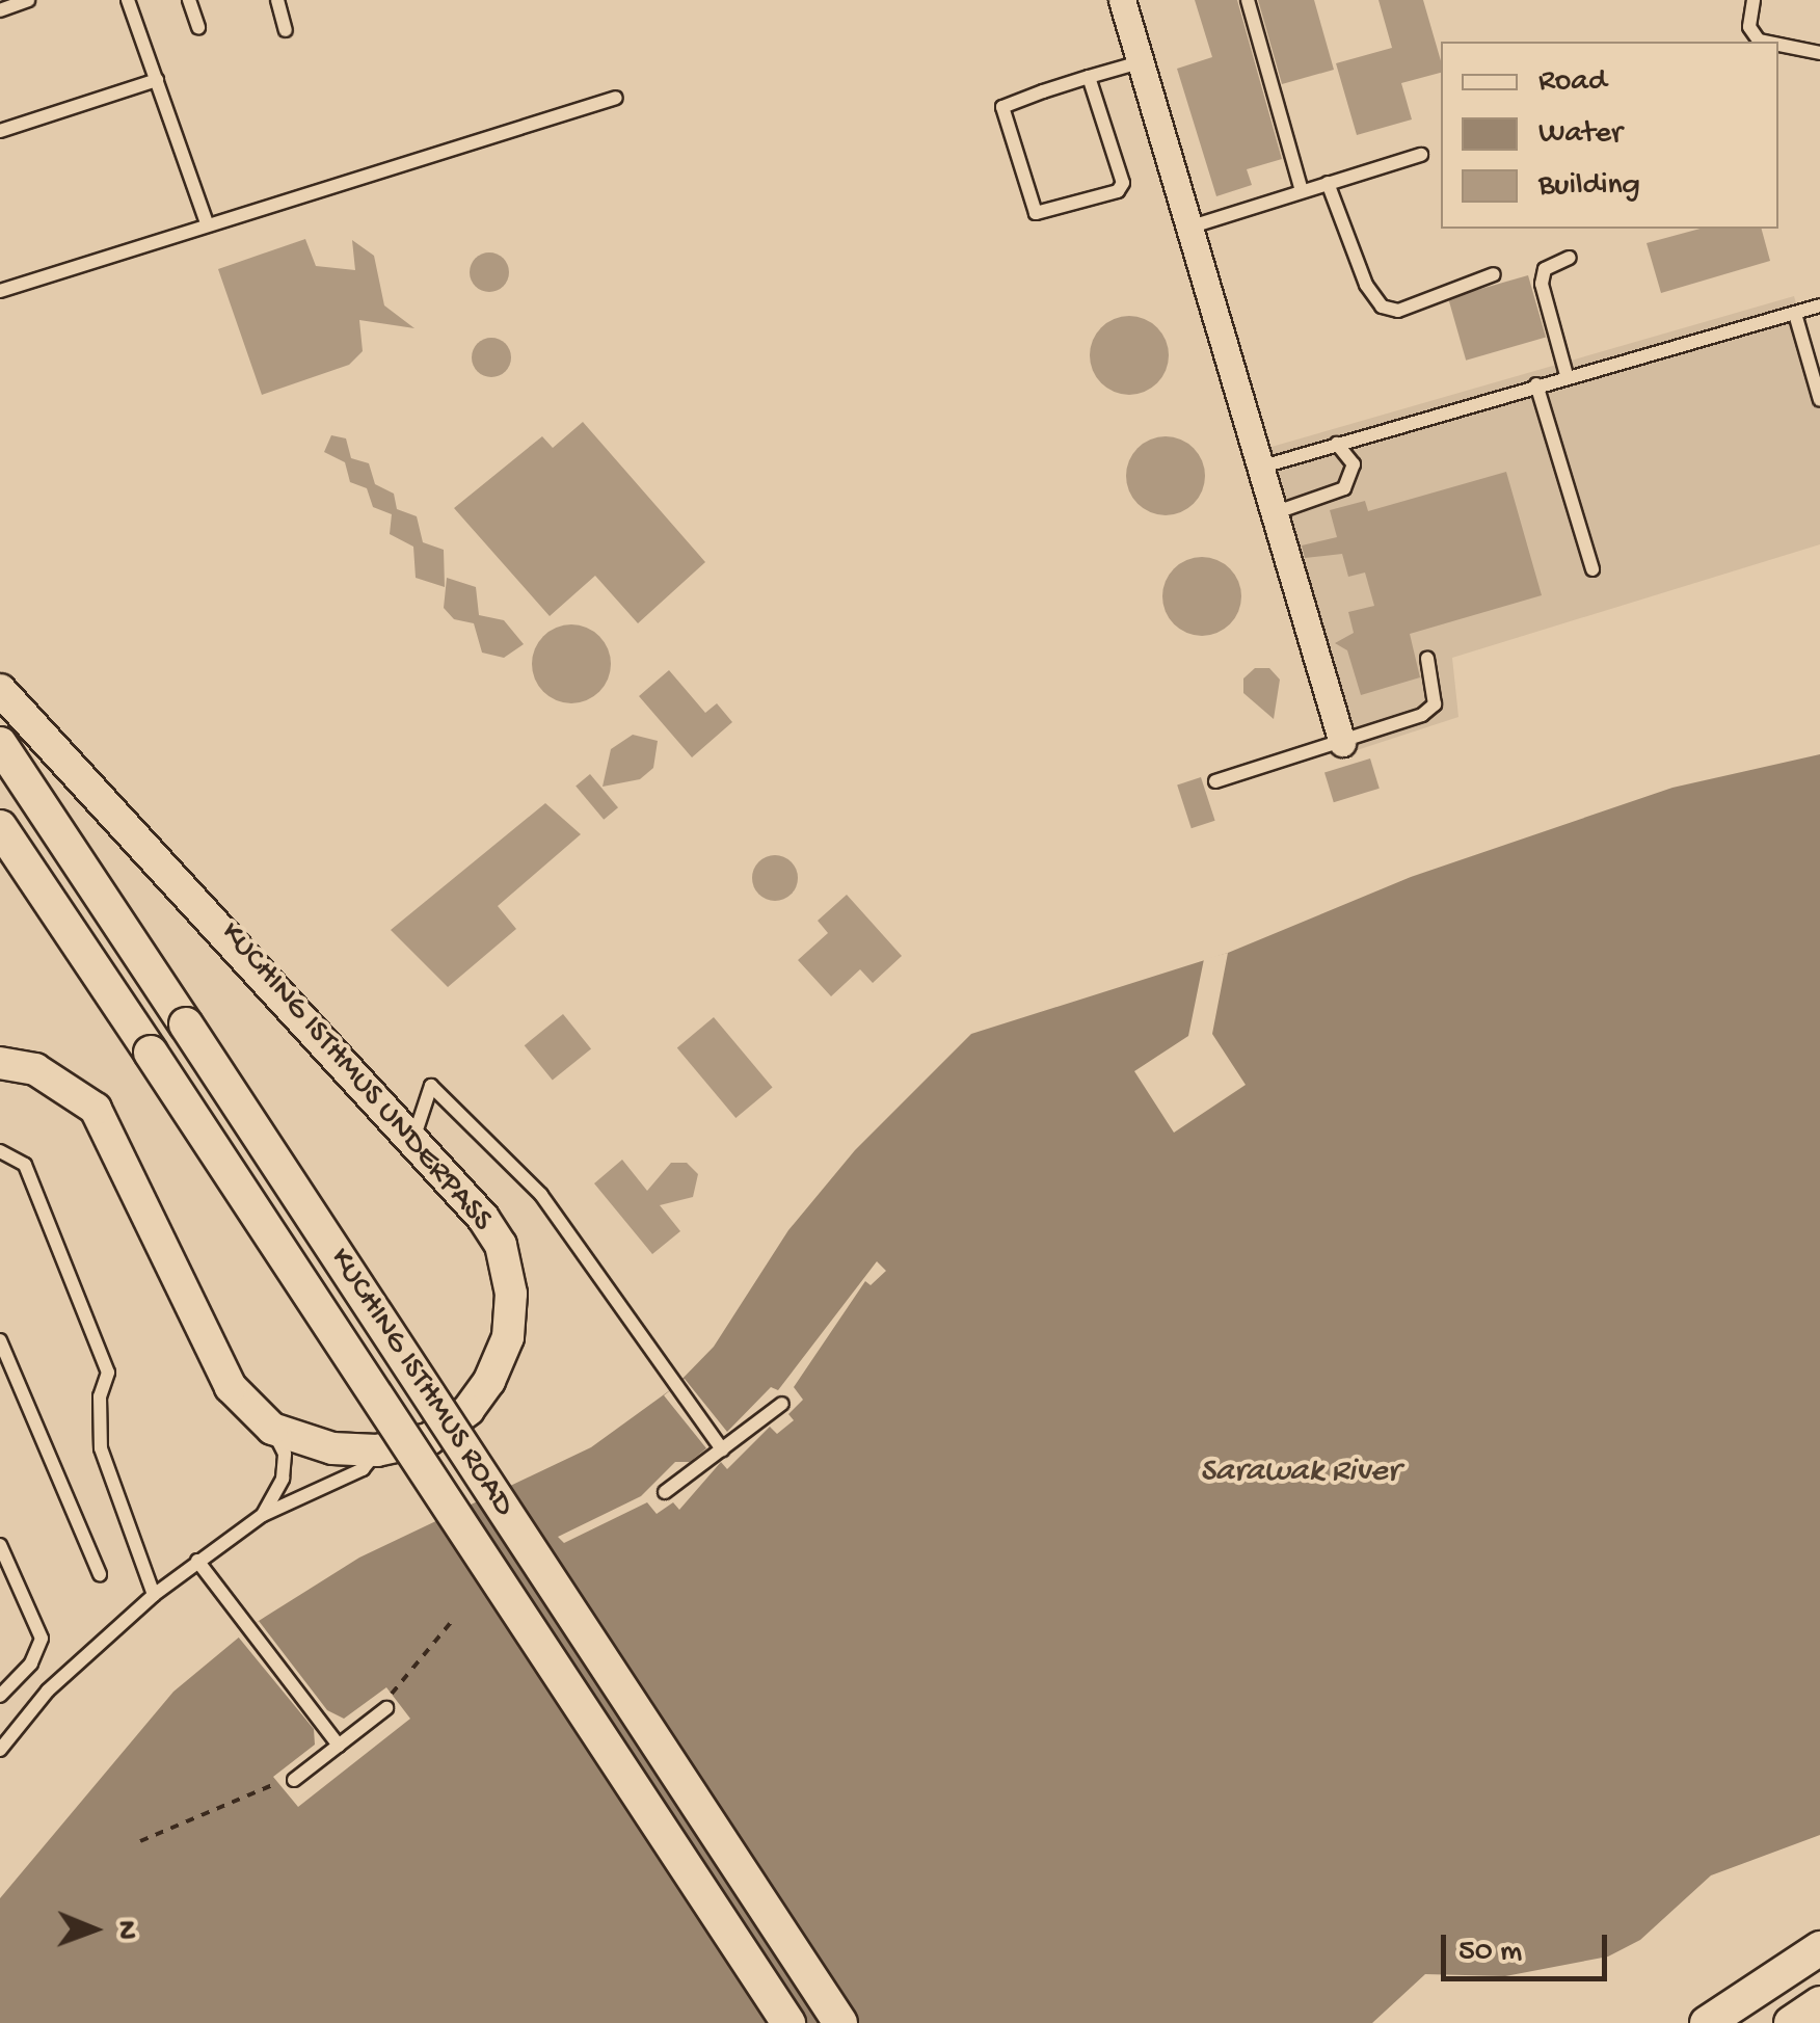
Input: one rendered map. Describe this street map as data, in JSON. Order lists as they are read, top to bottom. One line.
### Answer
{"streets":{"main road":["KUCHING ISTHMUS ROAD"],"street":["KUCHING ISTHMUS UNDERPASS"]},"water":["Sarawak River"],"legend":["Road","Water","Building"],"scale_bar":"50 m","north":"right"}
